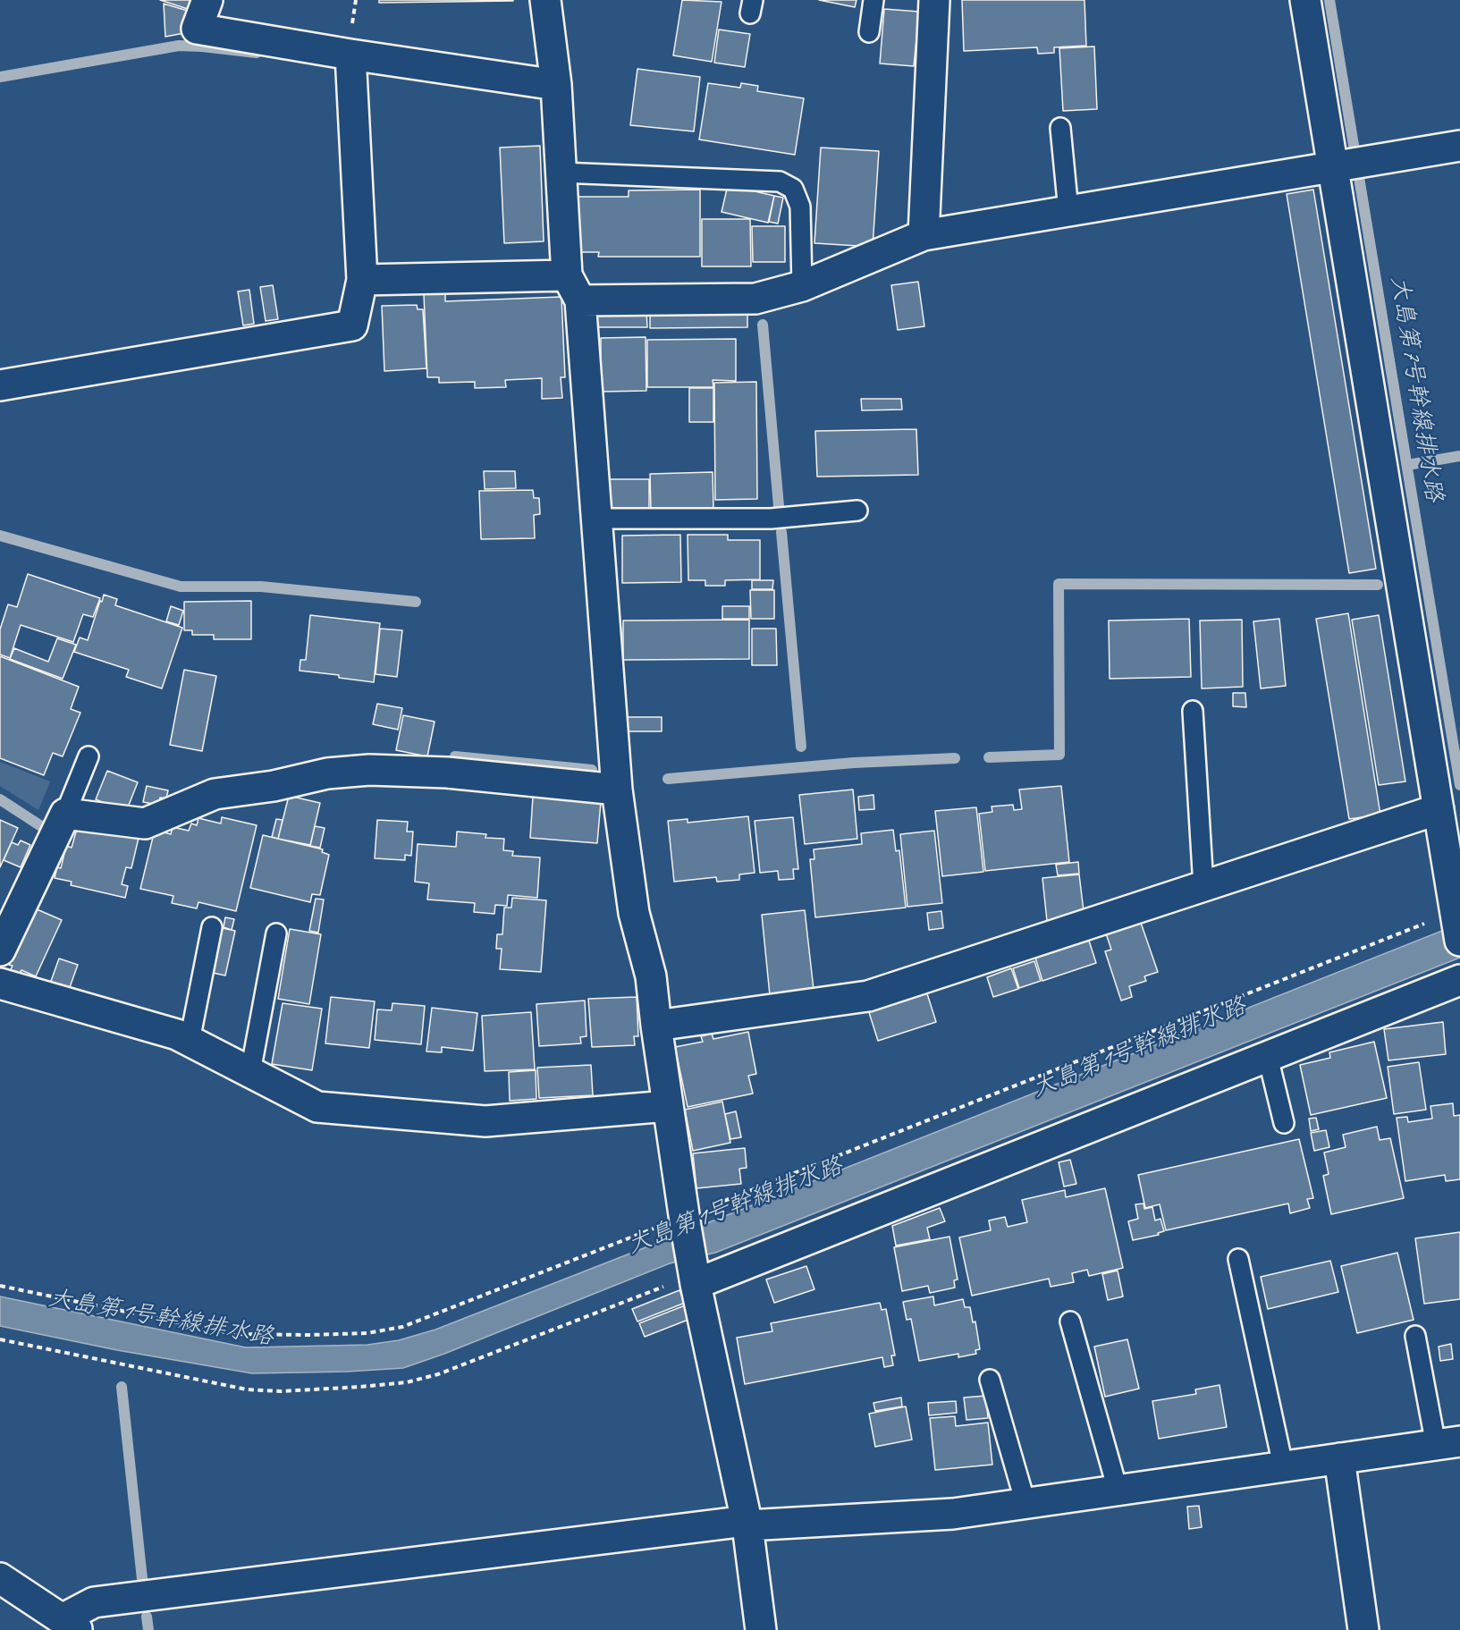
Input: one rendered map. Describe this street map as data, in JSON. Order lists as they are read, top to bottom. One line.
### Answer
{"water":["大島第7号幹線排水路","大島第1号幹線排水路"]}
